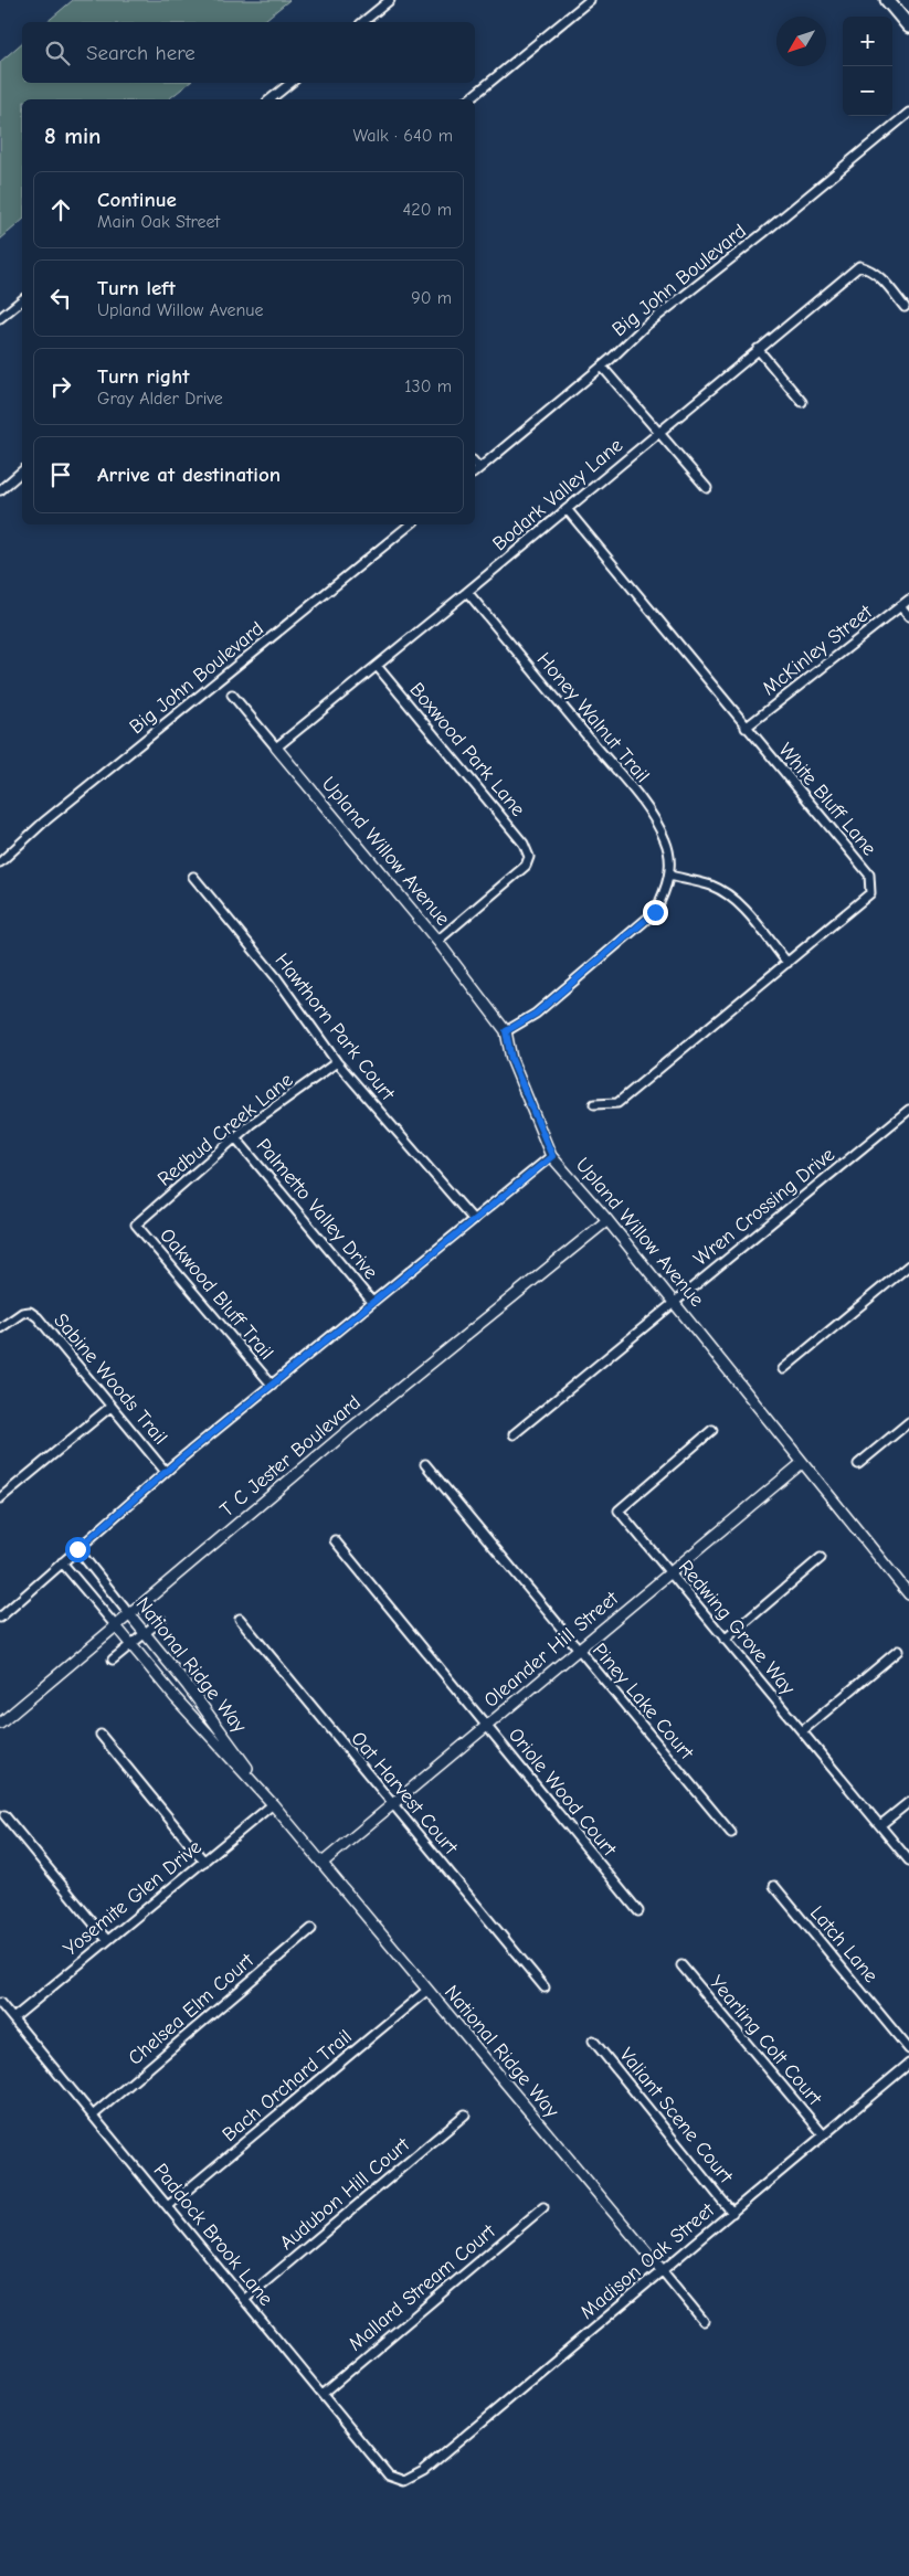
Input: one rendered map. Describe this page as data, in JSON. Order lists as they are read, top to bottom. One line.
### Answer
{"streets":{"street":["Big John Boulevard","Bodark Valley Lane","McKinley Street","Honey Walnut Trail","Boxwood Park Lane","White Bluff Lane","Upland Willow Avenue","Hawthorn Park Court","Redbud Creek Lane","Wren Crossing Drive","Palmetto Valley Drive","Oakwood Bluff Trail","Sabine Woods Trail","T C Jester Boulevard","Redwing Grove Way","Oleander Hill Street","National Ridge Way","Piney Lake Court","Oriole Wood Court","Oat Harvest Court","Yosemite Glen Drive","Latch Lane","Chelsea Elm Court","Yearling Colt Court","Bach Orchard Trail","Valiant Scene Court","Audubon Hill Court","Paddock Brook Lane","Madison Oak Street","Mallard Stream Court"]},"crossings":[["Bodark Valley Lane","Honey Walnut Trail"],["Bodark Valley Lane","Boxwood Park Lane"],["Bodark Valley Lane","White Bluff Lane"],["Bodark Valley Lane","Upland Willow Avenue"],["McKinley Street","White Bluff Lane"],["Boxwood Park Lane","Upland Willow Avenue"],["Upland Willow Avenue","Wren Crossing Drive"],["Upland Willow Avenue","T C Jester Boulevard"],["Upland Willow Avenue","Oleander Hill Street"],["Hawthorn Park Court","Redbud Creek Lane"],["Redbud Creek Lane","Palmetto Valley Drive"],["Redbud Creek Lane","Oakwood Bluff Trail"],["T C Jester Boulevard","National Ridge Way"],["Redwing Grove Way","Oleander Hill Street"],["Oleander Hill Street","National Ridge Way"],["Oleander Hill Street","Piney Lake Court"],["Oleander Hill Street","Oriole Wood Court"],["Oleander Hill Street","Oat Harvest Court"],["National Ridge Way","Yosemite Glen Drive"],["National Ridge Way","Bach Orchard Trail"],["National Ridge Way","Madison Oak Street"],["Yosemite Glen Drive","Paddock Brook Lane"],["Chelsea Elm Court","Paddock Brook Lane"],["Yearling Colt Court","Madison Oak Street"],["Bach Orchard Trail","Paddock Brook Lane"],["Valiant Scene Court","Madison Oak Street"],["Audubon Hill Court","Paddock Brook Lane"],["Paddock Brook Lane","Madison Oak Street"],["Paddock Brook Lane","Mallard Stream Court"]],"north":"bottom left","page":{"map_buttons":["+","−"],"search":"Search here","heading":["8 min","Walk · 640 m"],"list":[["Continue","Main Oak Street","420 m"],["Turn left","Upland Willow Avenue","90 m"],["Turn right","Gray Alder Drive","130 m"],"Arrive at destination"]}}
